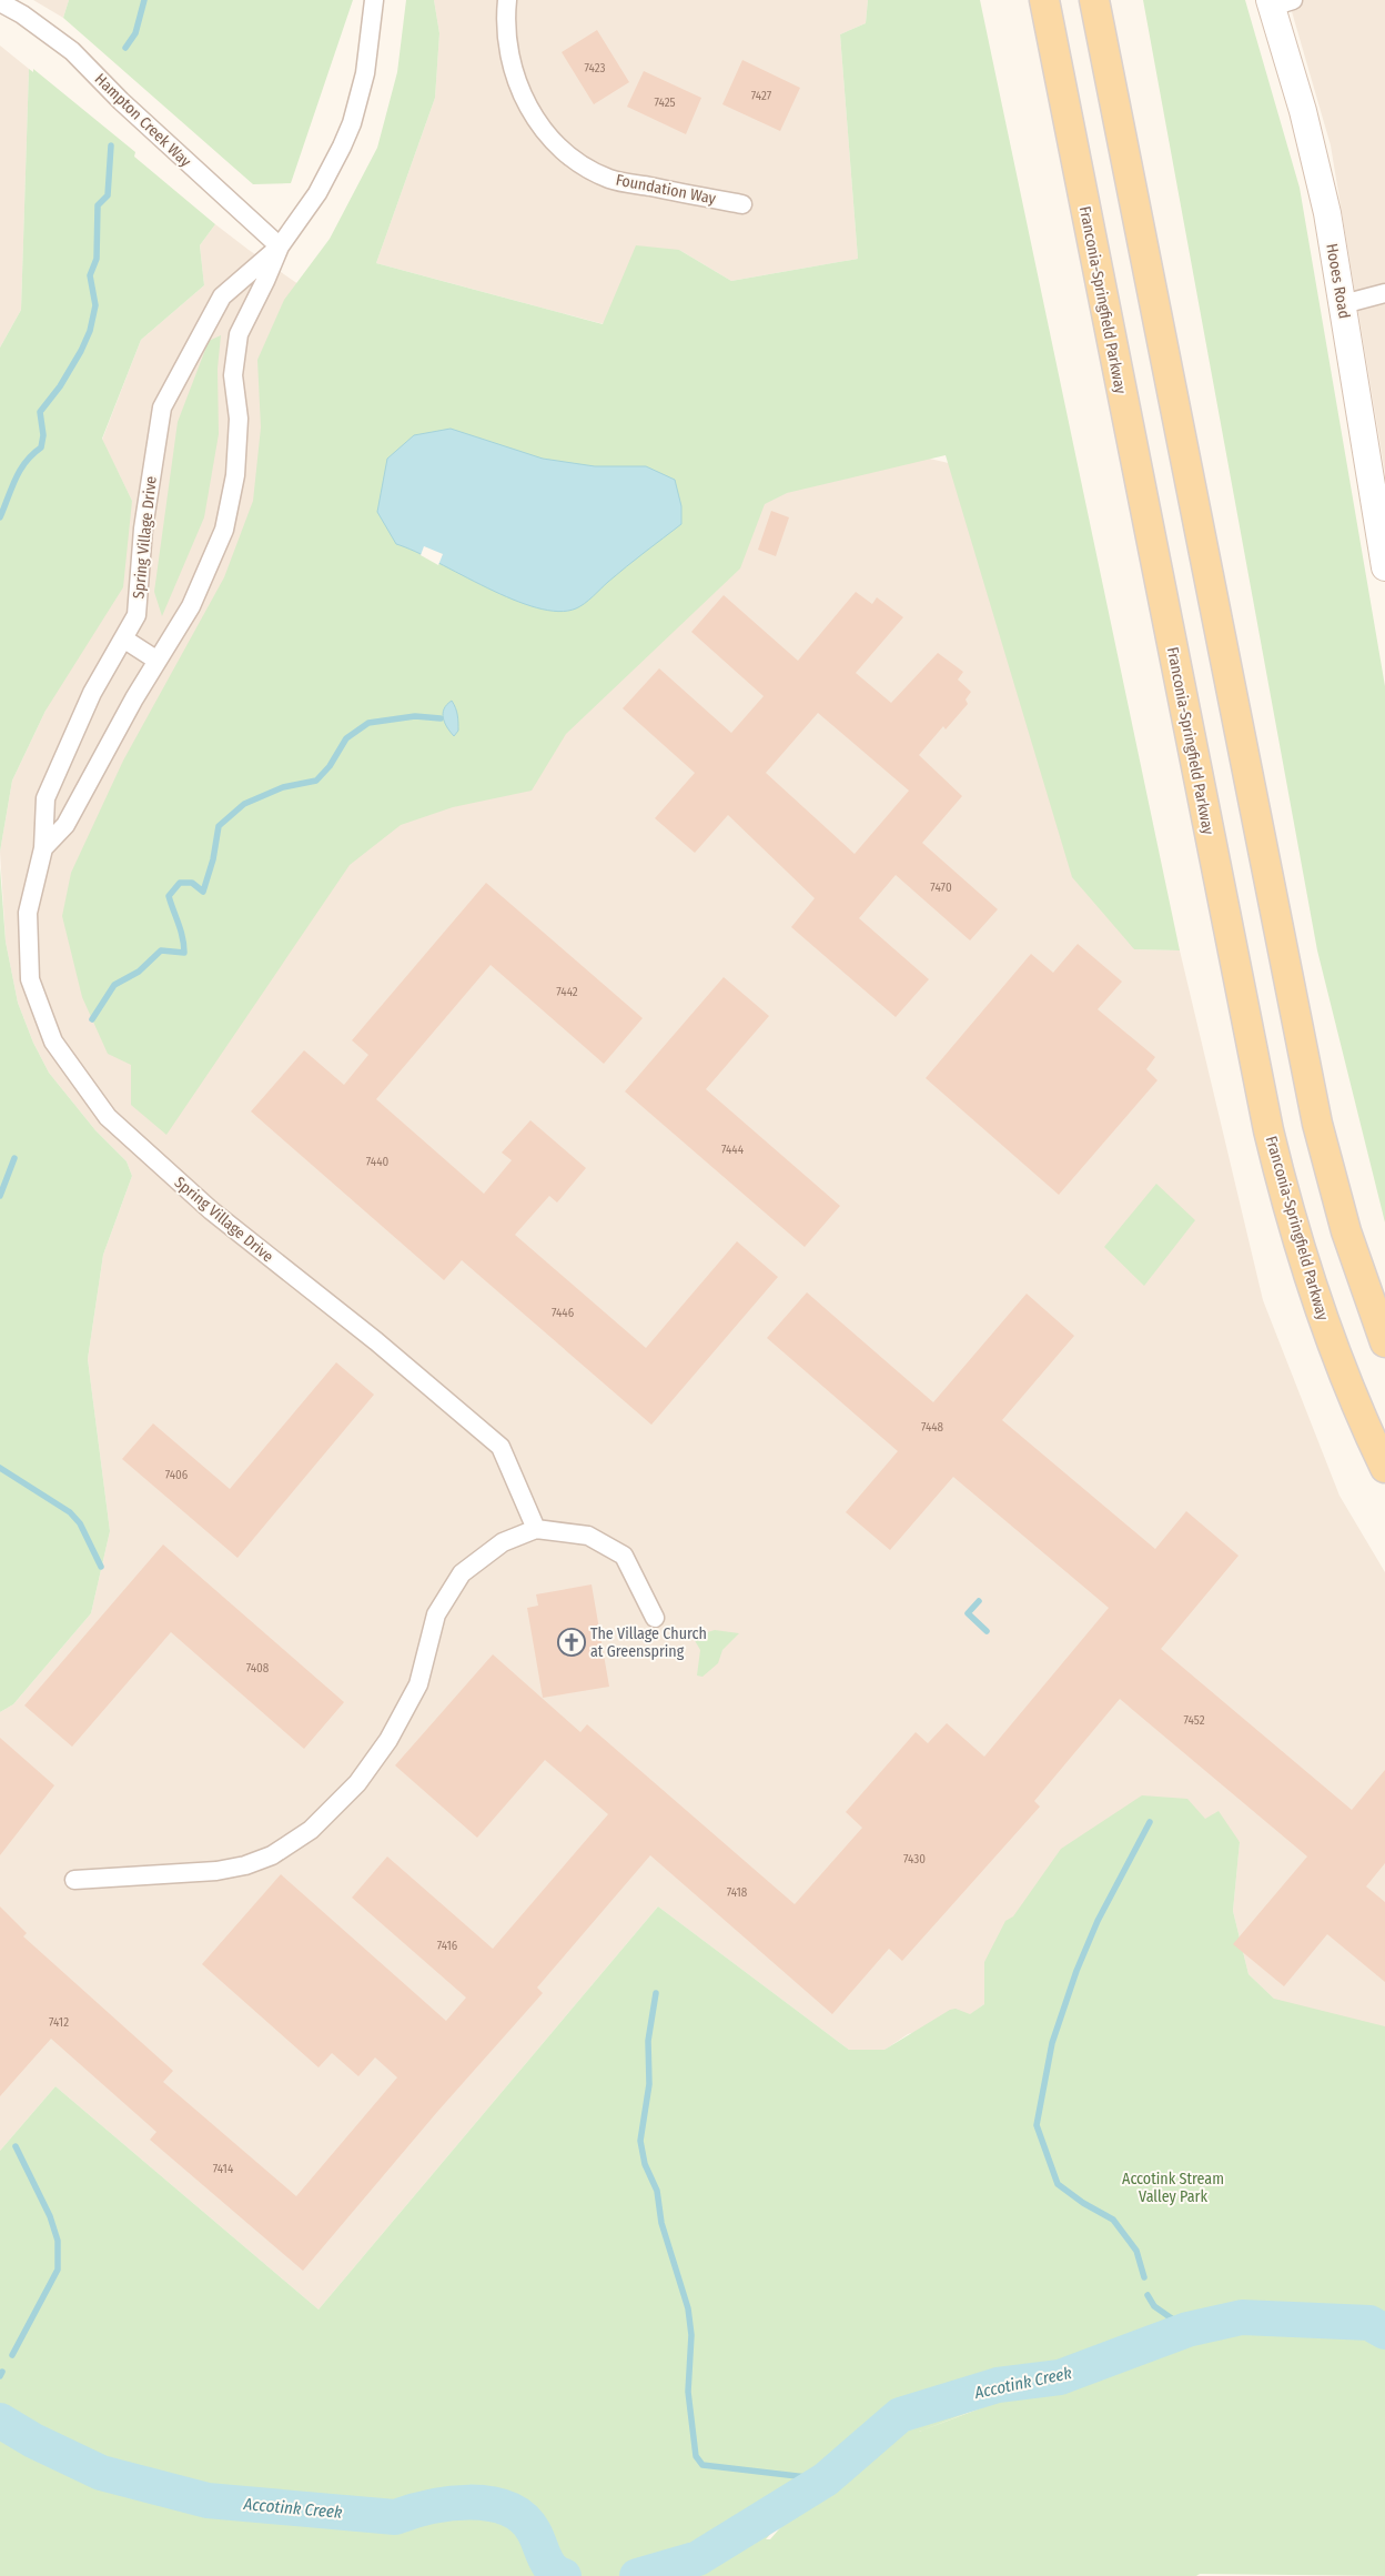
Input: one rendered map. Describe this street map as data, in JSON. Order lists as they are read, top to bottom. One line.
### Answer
{"streets":{"main road":["Franconia-Springfield Parkway"],"street":["Hampton Creek Way","Foundation Way","Hooes Road","Spring Village Drive"]},"crossings":[["Hampton Creek Way","Spring Village Drive"]],"water":["Accotink Creek"],"parks":["Accotink Stream Valley Park"],"places":{"church":["The Village Church at Greenspring"]},"house_numbers":["7423","7427","7425","7470","7442","7444","7440","7446","7448","7406","7408","7452","7430","7418","7416","7412","7414"]}
